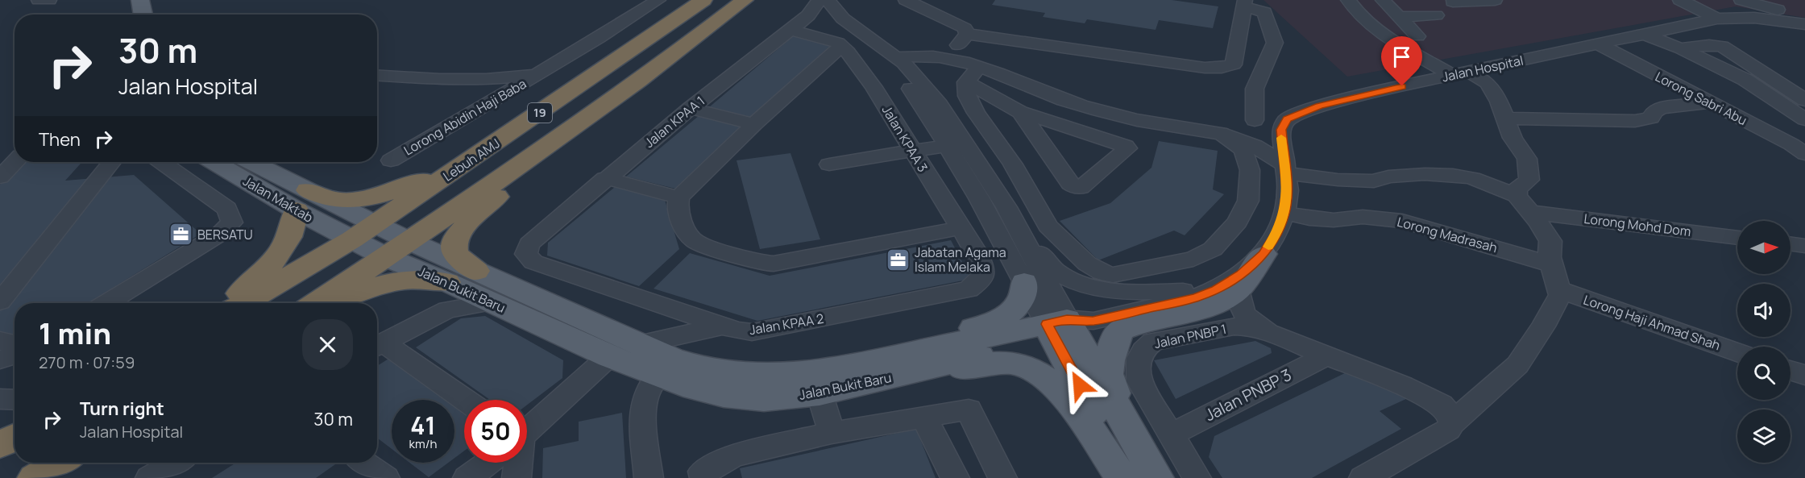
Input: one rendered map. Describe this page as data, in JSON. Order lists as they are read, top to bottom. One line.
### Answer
{"streets":{"highway":["19","Lebuh AMJ"],"main road":["Jalan Maktab","Jalan Bukit Baru"],"street":["Jalan Hospital","Lorong Sabri Abu","Lorong Abidin Haji Baba","Jalan KPAA 1","Jalan KPAA 3","Lorong Mohd Dom","Lorong Madrasah","Lorong Haji Ahmad Shah","Jalan KPAA 2","Jalan PNBP 1","Jalan PNBP 3"]},"crossings":[["Jalan Hospital","Lorong Sabri Abu"],["Jalan Hospital","Lorong Mohd Dom"],["Jalan Hospital","Lorong Madrasah"],["19","Jalan Maktab"],["19","Jalan Bukit Baru"],["Jalan KPAA 1","Jalan KPAA 3"],["Jalan KPAA 1","Jalan KPAA 2"],["Jalan KPAA 3","Jalan KPAA 2"],["Lebuh AMJ","Jalan Maktab"],["Jalan Maktab","Jalan Bukit Baru"],["Jalan PNBP 1","Jalan PNBP 3"]],"places":{"office":["BERSATU","Jabatan Agama Islam Melaka"]},"north":"right","page":{"turn":["30 m","Jalan Hospital"],"then":"Then","heading":["1 min","270 m · 07:59"],"list":[{"name":"Turn right","note":"Jalan Hospital","value":"30 m"}],"speed":"41 km/h","limit":"50"}}
